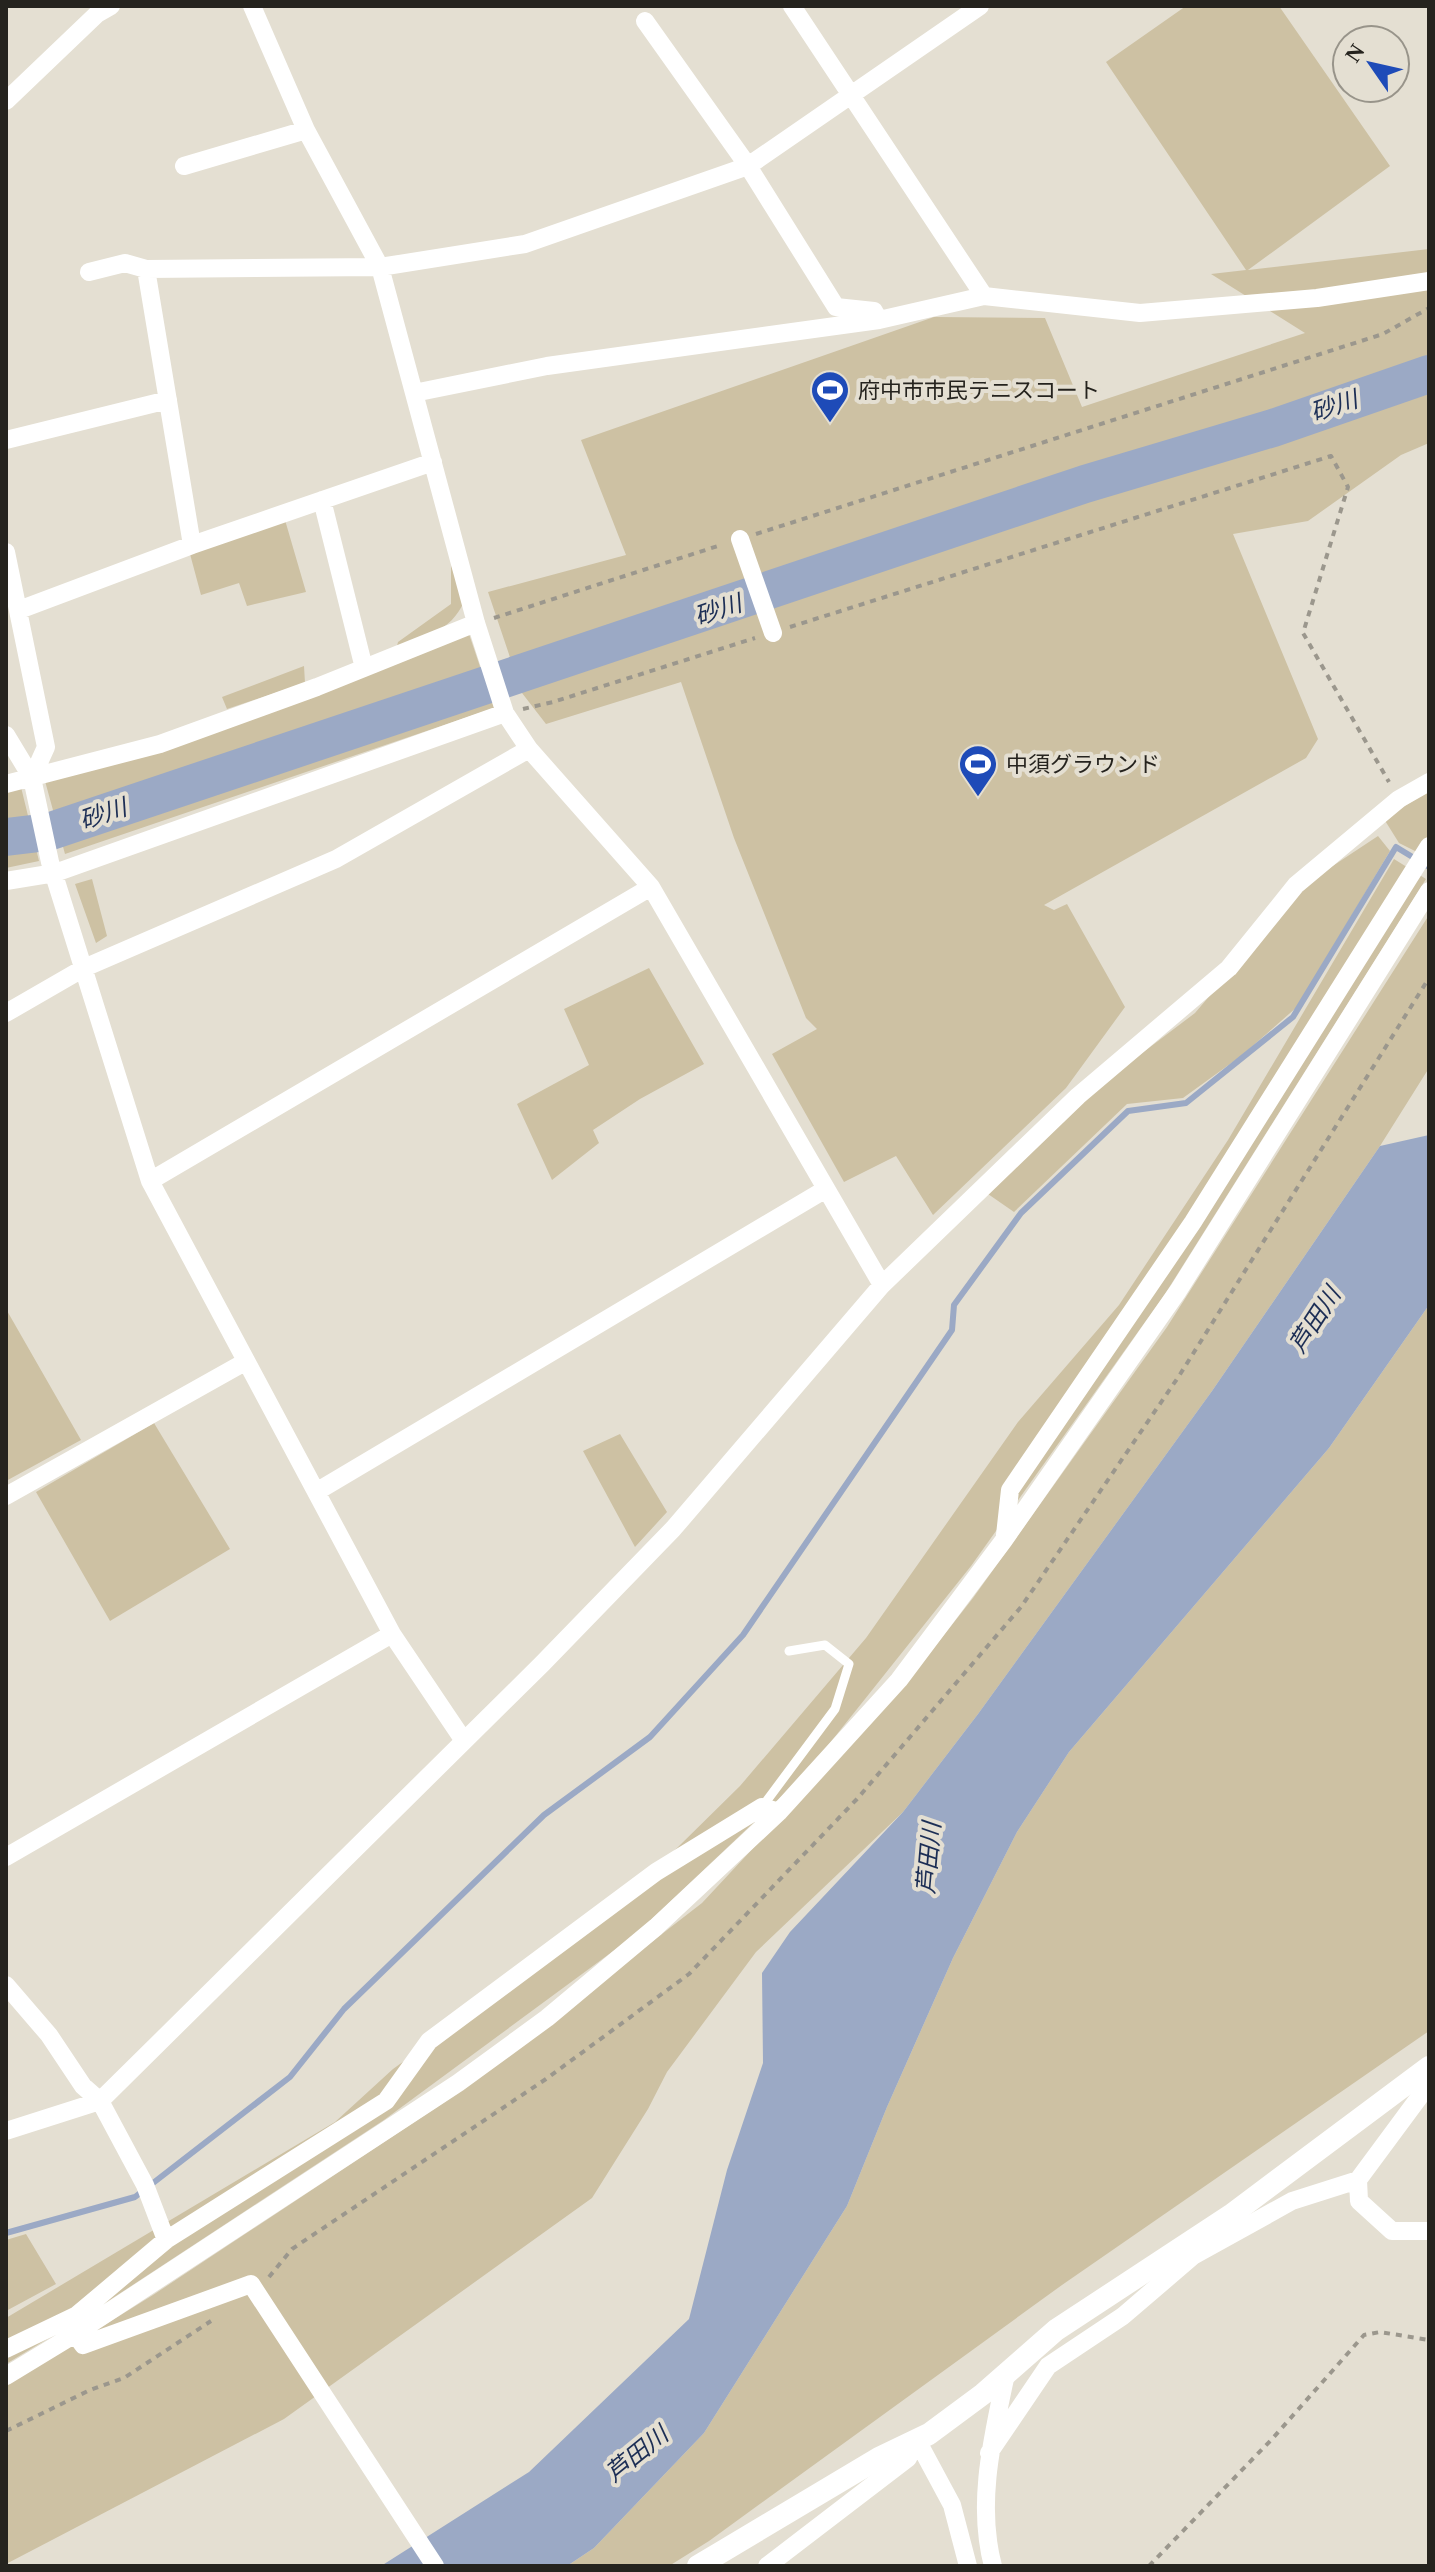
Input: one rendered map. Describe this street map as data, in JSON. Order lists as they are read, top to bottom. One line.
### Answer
{"water":["砂川","芦田川"],"places":{"sports":["府中市市民テニスコート","中須グラウンド"]},"north":"top left"}
